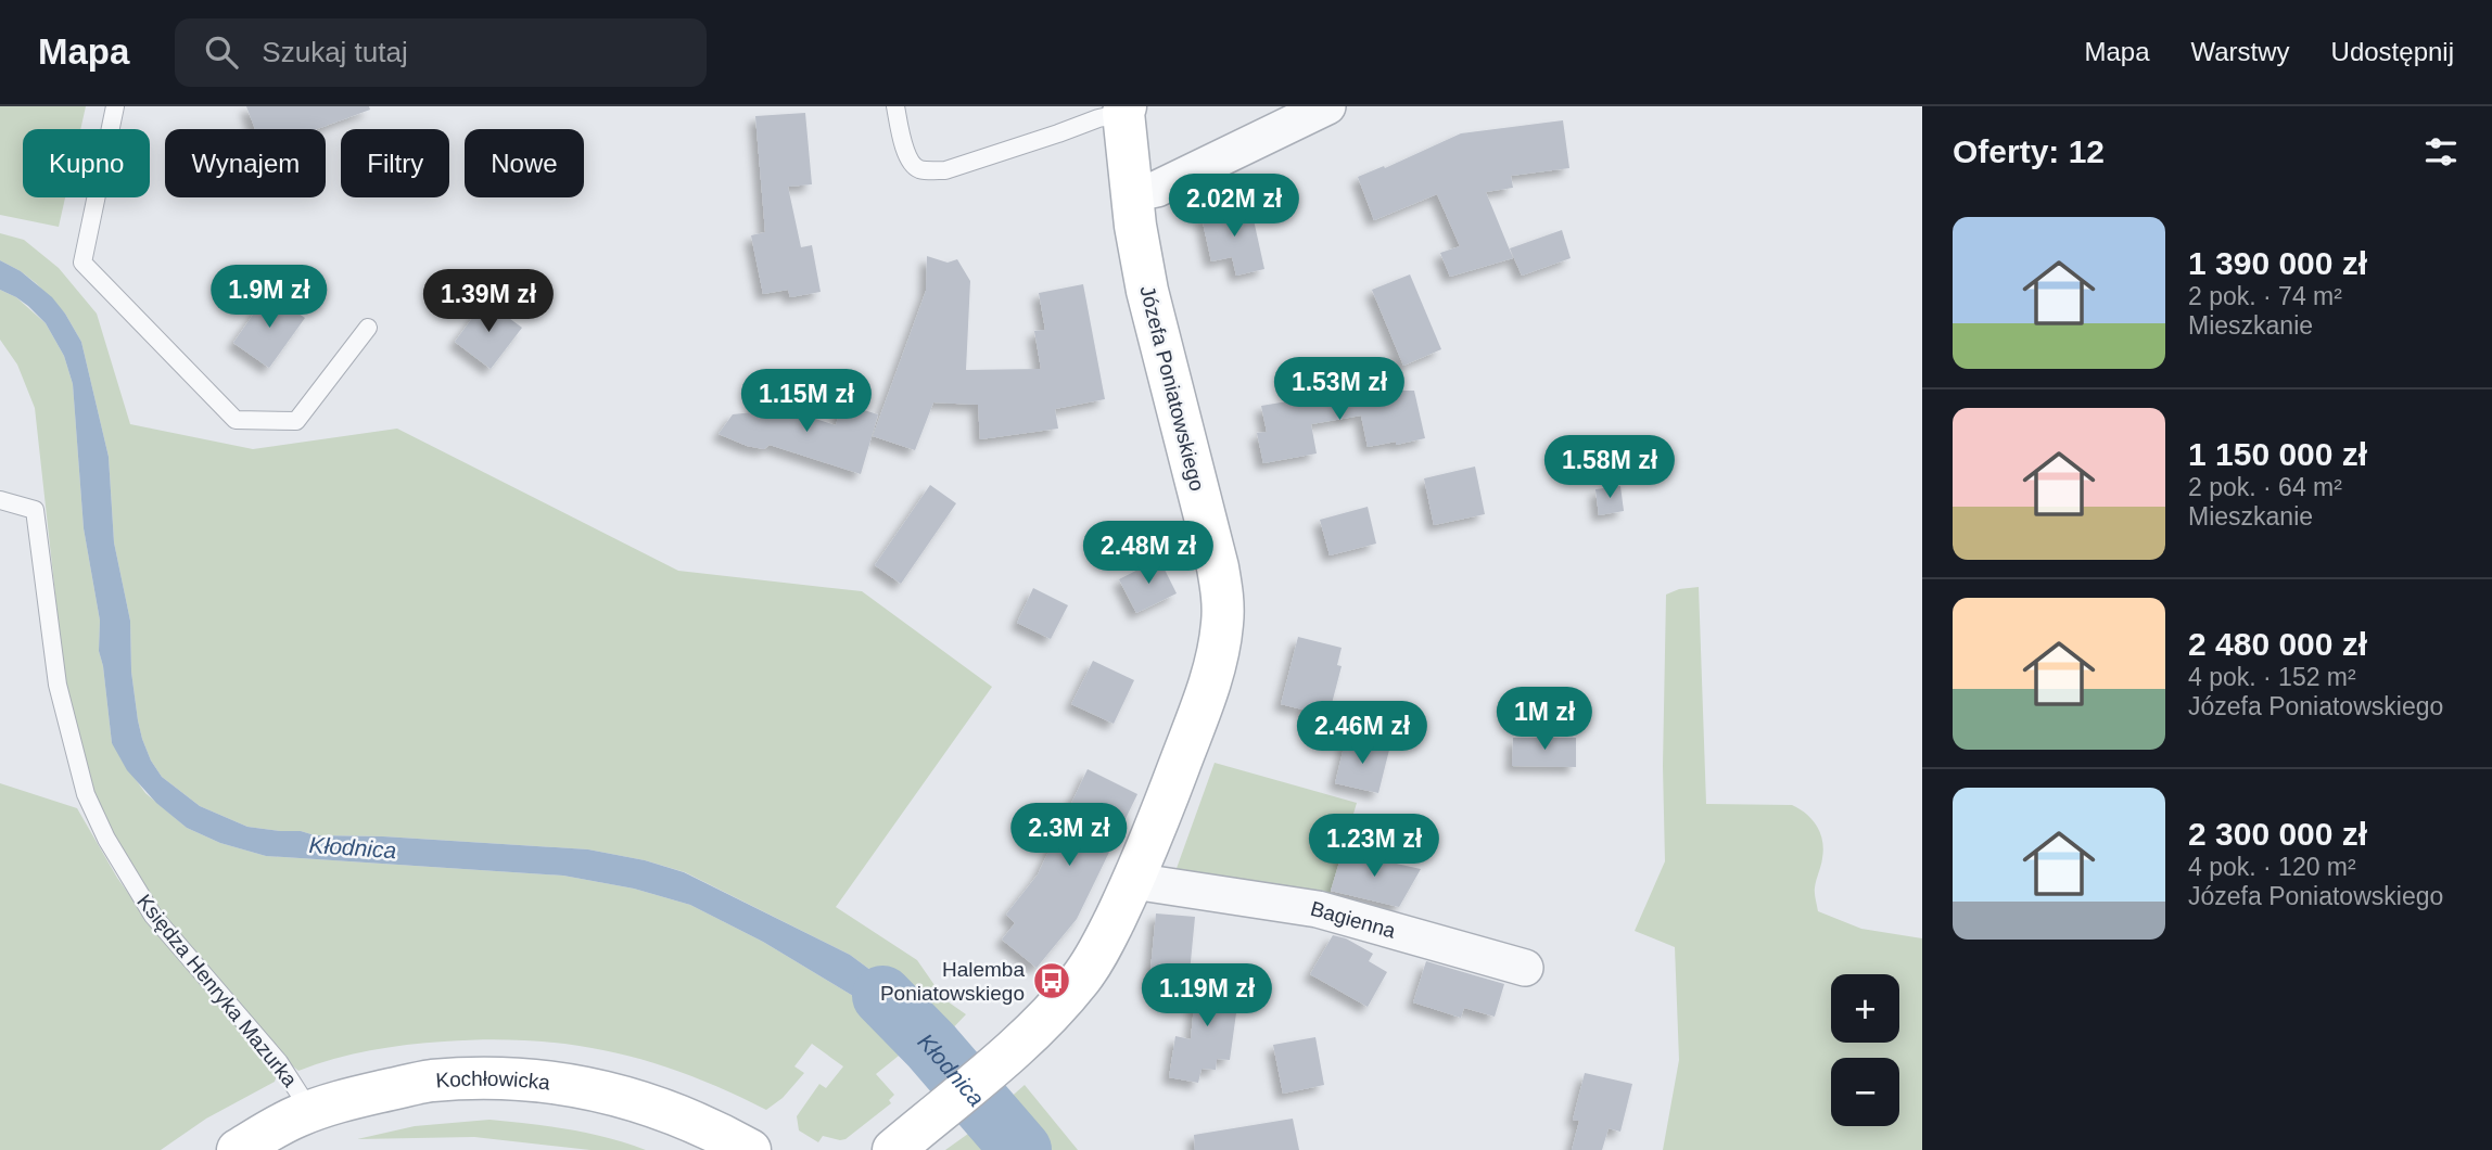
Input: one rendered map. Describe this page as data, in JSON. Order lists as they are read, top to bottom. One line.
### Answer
{"streets":{"street":["Józefa Poniatowskiego","Bagienna","Kochłowicka"],"lane":["Księdza Henryka Mazurka"]},"crossings":[["Józefa Poniatowskiego","Bagienna"],["Księdza Henryka Mazurka","Kochłowicka"]],"water":["Kłodnica"],"places":{"bus stop":["Halemba Poniatowskiego"]},"page":{"header":"Mapa","search":"Szukaj tutaj","nav":["Mapa","Warstwy","Udostępnij"],"heading":"Oferty: 12","chip":["Kupno","Wynajem","Filtry","Nowe"],"price":["2.02M zł","1.9M zł","1.39M zł","1.53M zł","1.15M zł","1.58M zł","2.48M zł","1M zł","2.46M zł","2.3M zł","1.23M zł","1.19M zł"],"list":[{"name":"1 390 000 zł","note":"2 pok. · 74 m² · Mieszkanie"},{"name":"1 150 000 zł","note":"2 pok. · 64 m² · Mieszkanie"},{"name":"2 480 000 zł","note":"4 pok. · 152 m² · Józefa Poniatowskiego"},{"name":"2 300 000 zł","note":"4 pok. · 120 m² · Józefa Poniatowskiego"}],"map_buttons":["+","−"]}}
